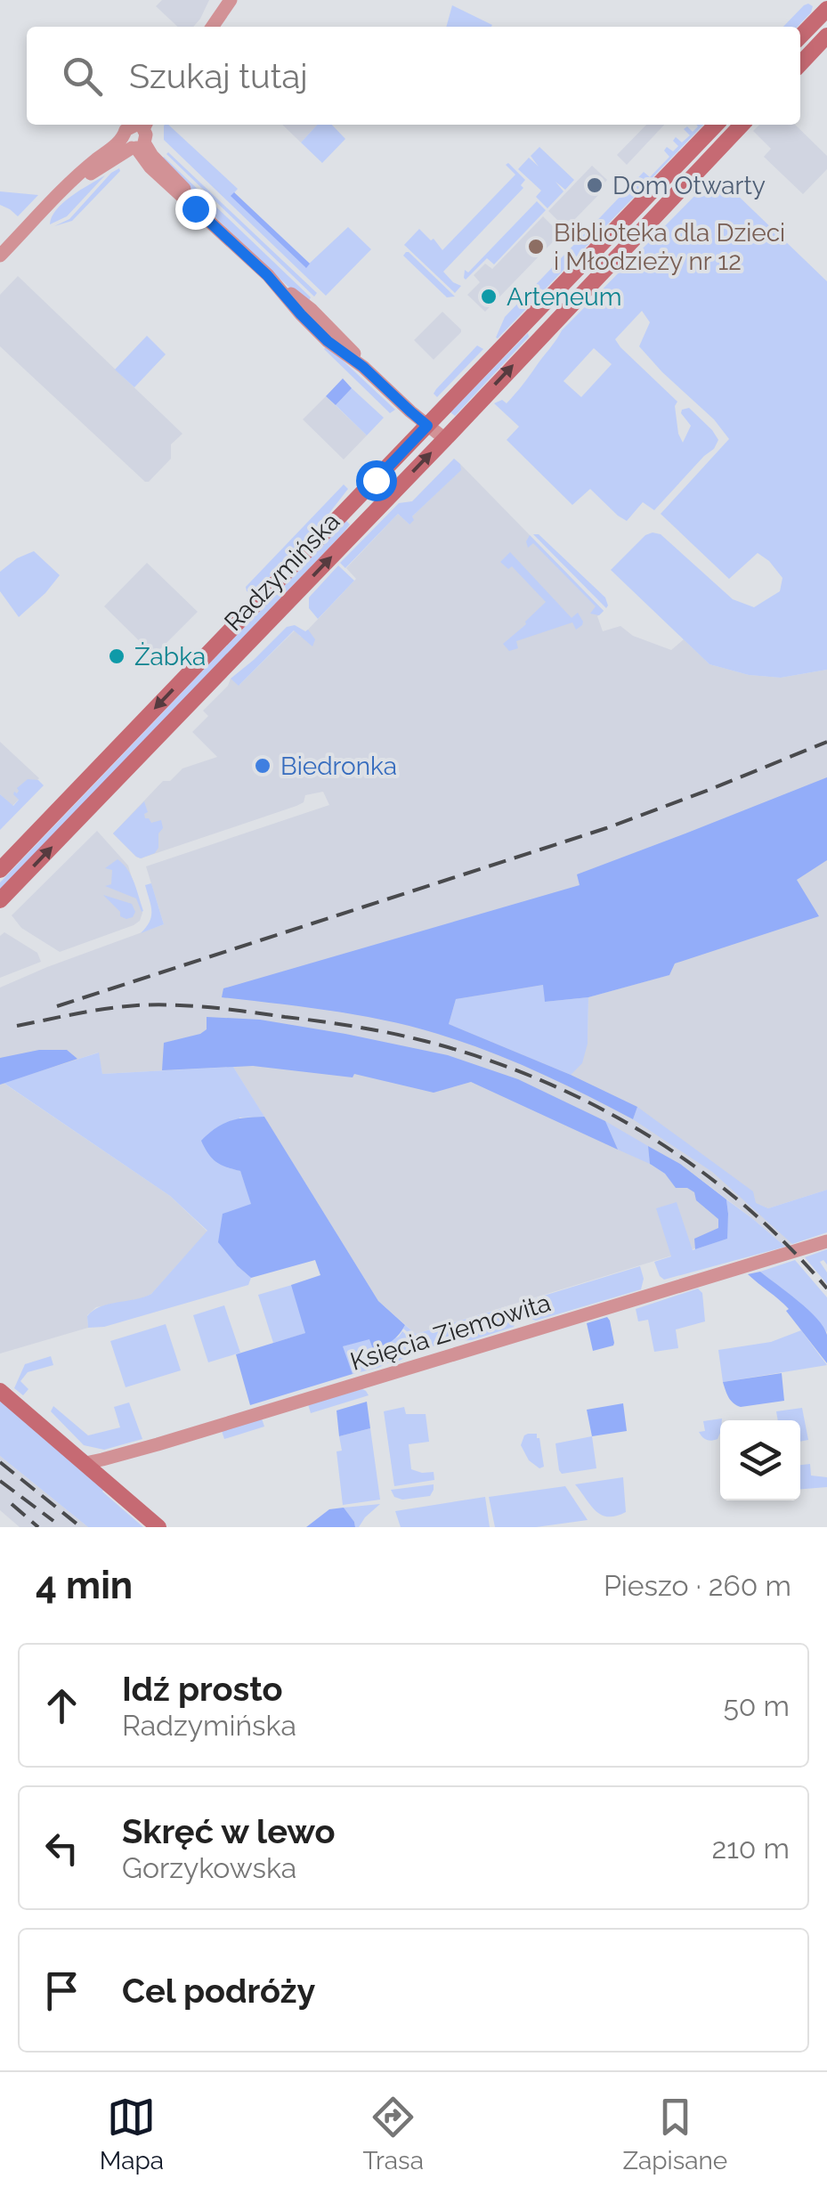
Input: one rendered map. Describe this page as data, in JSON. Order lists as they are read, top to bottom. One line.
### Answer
{"streets":{"main road":["Radzymińska"],"street":["Księcia Ziemowita"]},"places":["Dom Otwarty","Biblioteka dla Dzieci i Młodzieży nr 12","Arteneum","Żabka","Biedronka"],"page":{"search":"Szukaj tutaj","heading":["4 min","Pieszo · 260 m"],"list":[["Idź prosto","Radzymińska","50 m"],["Skręć w lewo","Gorzykowska","210 m"],"Cel podróży"],"nav":["Mapa","Trasa","Zapisane"]}}
